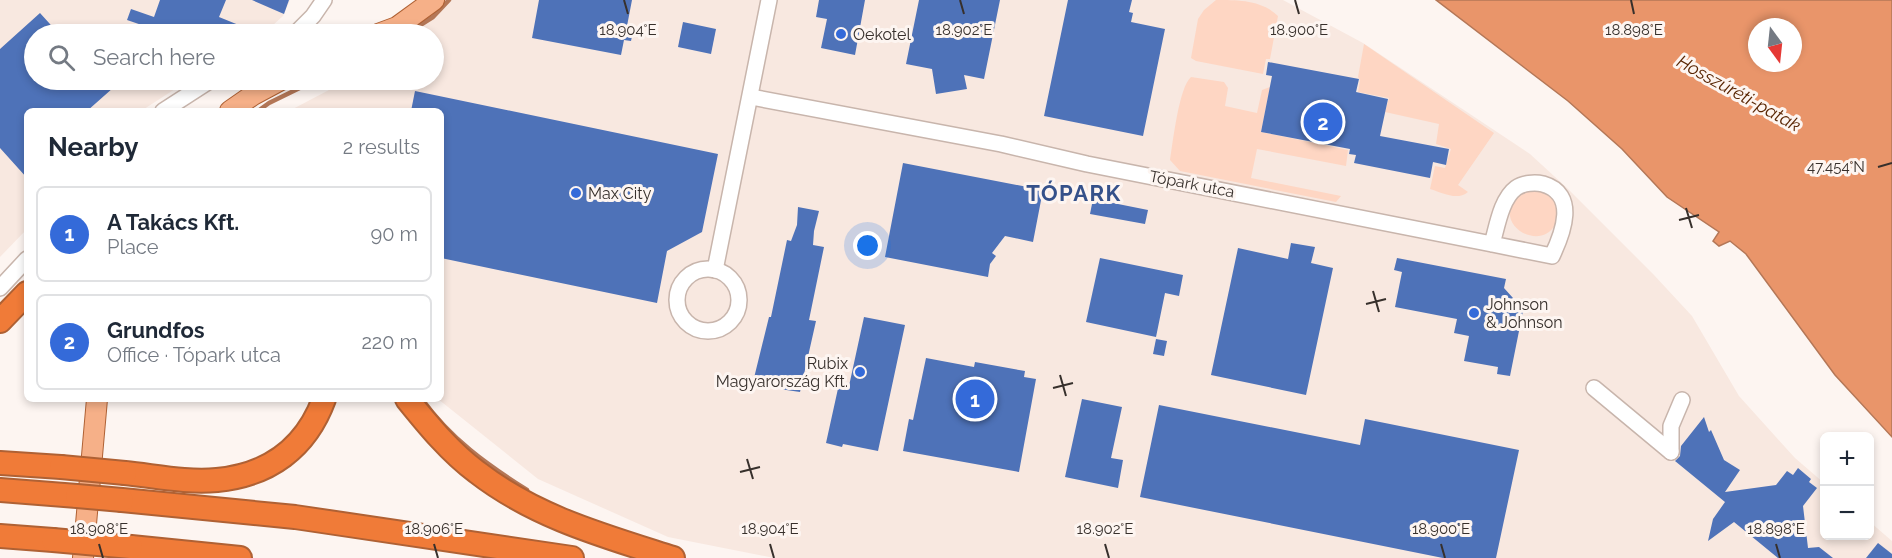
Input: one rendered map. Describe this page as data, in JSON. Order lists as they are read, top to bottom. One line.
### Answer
{"streets":{"street":["Tópark utca"]},"districts":["TÓPARK"],"water":["Hosszúréti-patak"],"places":["Oekotel","Max City","Johnson & Johnson","Rubix Magyarország Kft."],"north":"bottom","page":{"search":"Search here","pins":["2","1"],"heading":["Nearby","2 results"],"list":[{"mark":"1","name":"A Takács Kft.","note":"Place","value":"90 m"},{"mark":"2","name":"Grundfos","note":"Office · Tópark utca","value":"220 m"}],"map_buttons":["+","−"]},"coordinates":["18.904°E","18.902°E","18.900°E","18.898°E","47.454°N","18.908°E","18.906°E"]}
